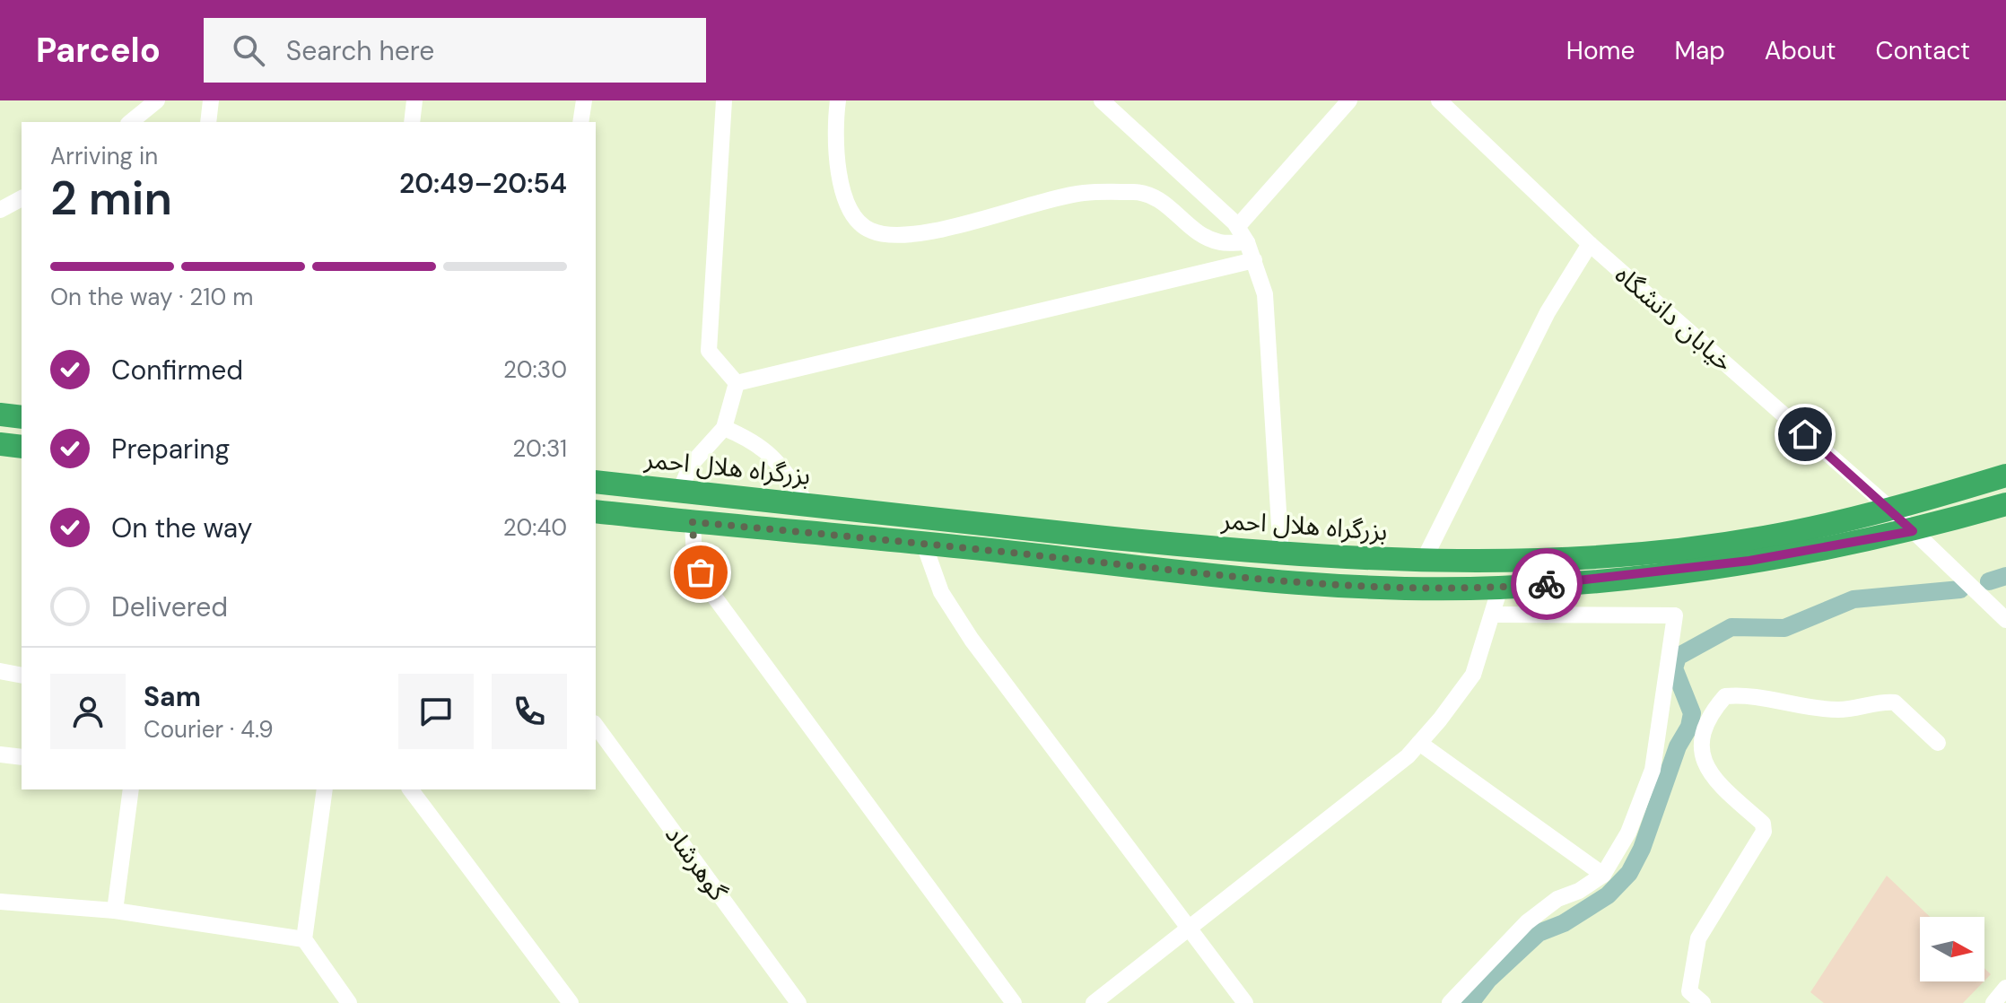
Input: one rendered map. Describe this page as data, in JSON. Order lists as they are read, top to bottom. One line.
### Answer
{"streets":{"highway":["بزرگراه هلال احمر"],"street":["خیابان دانشگاه","گوهرشاد"]},"crossings":[["خیابان دانشگاه","بزرگراه هلال احمر"]],"north":"right","page":{"header":"Parcelo","search":"Search here","nav":["Home","Map","About","Contact"],"heading":["2 min","Arriving in","20:49–20:54"],"panel":["Sam","Courier · 4.9"],"bar":"On the way · 210 m","list":[["Confirmed","20:30"],["Preparing","20:31"],["On the way","20:40"],"Delivered"]}}
